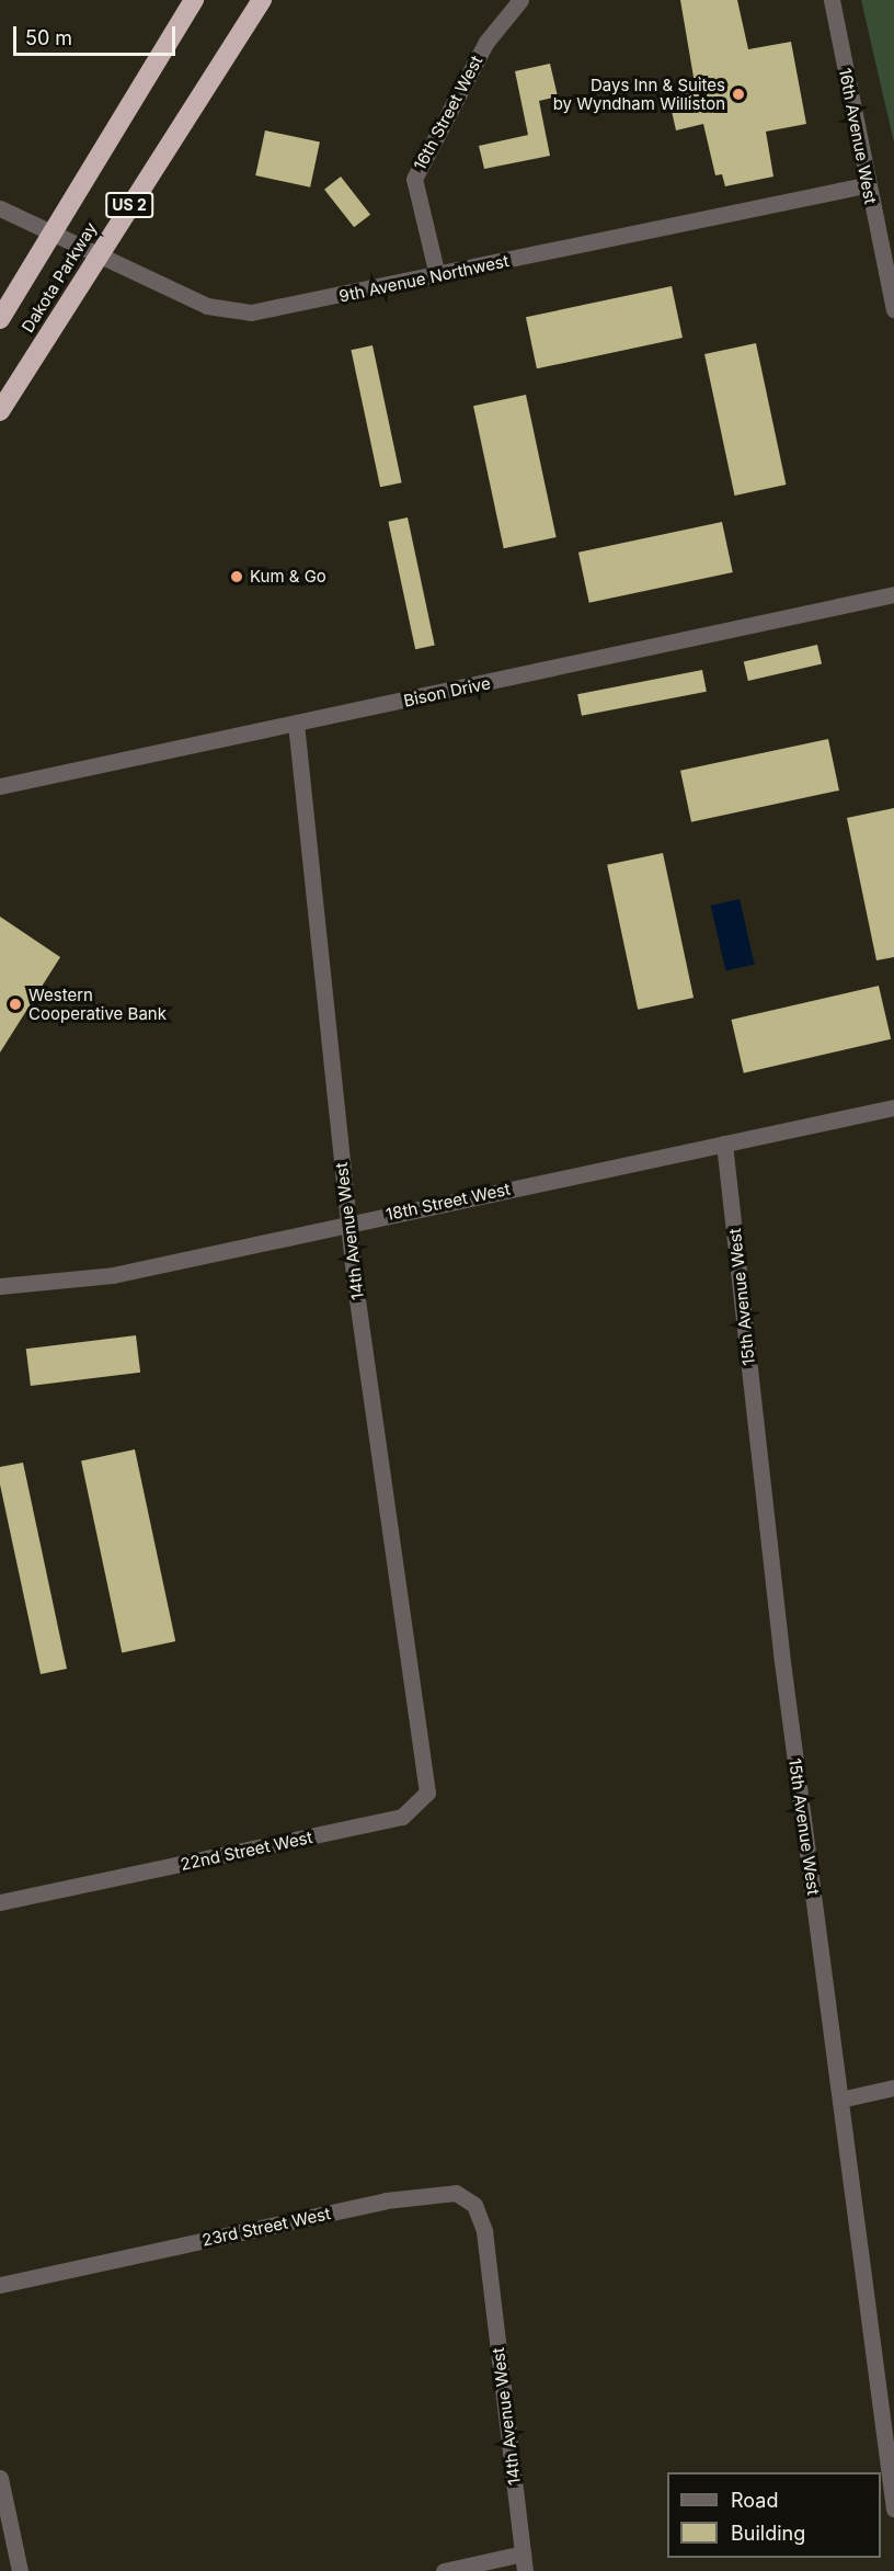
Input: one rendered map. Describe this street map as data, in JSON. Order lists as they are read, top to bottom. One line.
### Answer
{"streets":{"highway":["US 2","Dakota Parkway"],"street":["16th Street West","16th Avenue West","9th Avenue Northwest","Bison Drive","18th Street West","14th Avenue West","15th Avenue West","22nd Street West","23rd Street West"]},"crossings":[["16th Street West","9th Avenue Northwest"],["16th Avenue West","9th Avenue Northwest"],["Dakota Parkway","9th Avenue Northwest"],["Bison Drive","14th Avenue West"],["18th Street West","14th Avenue West"],["18th Street West","15th Avenue West"],["14th Avenue West","22nd Street West"],["14th Avenue West","23rd Street West"]],"places":["Days Inn & Suites by Wyndham Williston","Kum & Go","Western Cooperative Bank"],"legend":["Road","Building"],"scale_bar":"50 m"}
